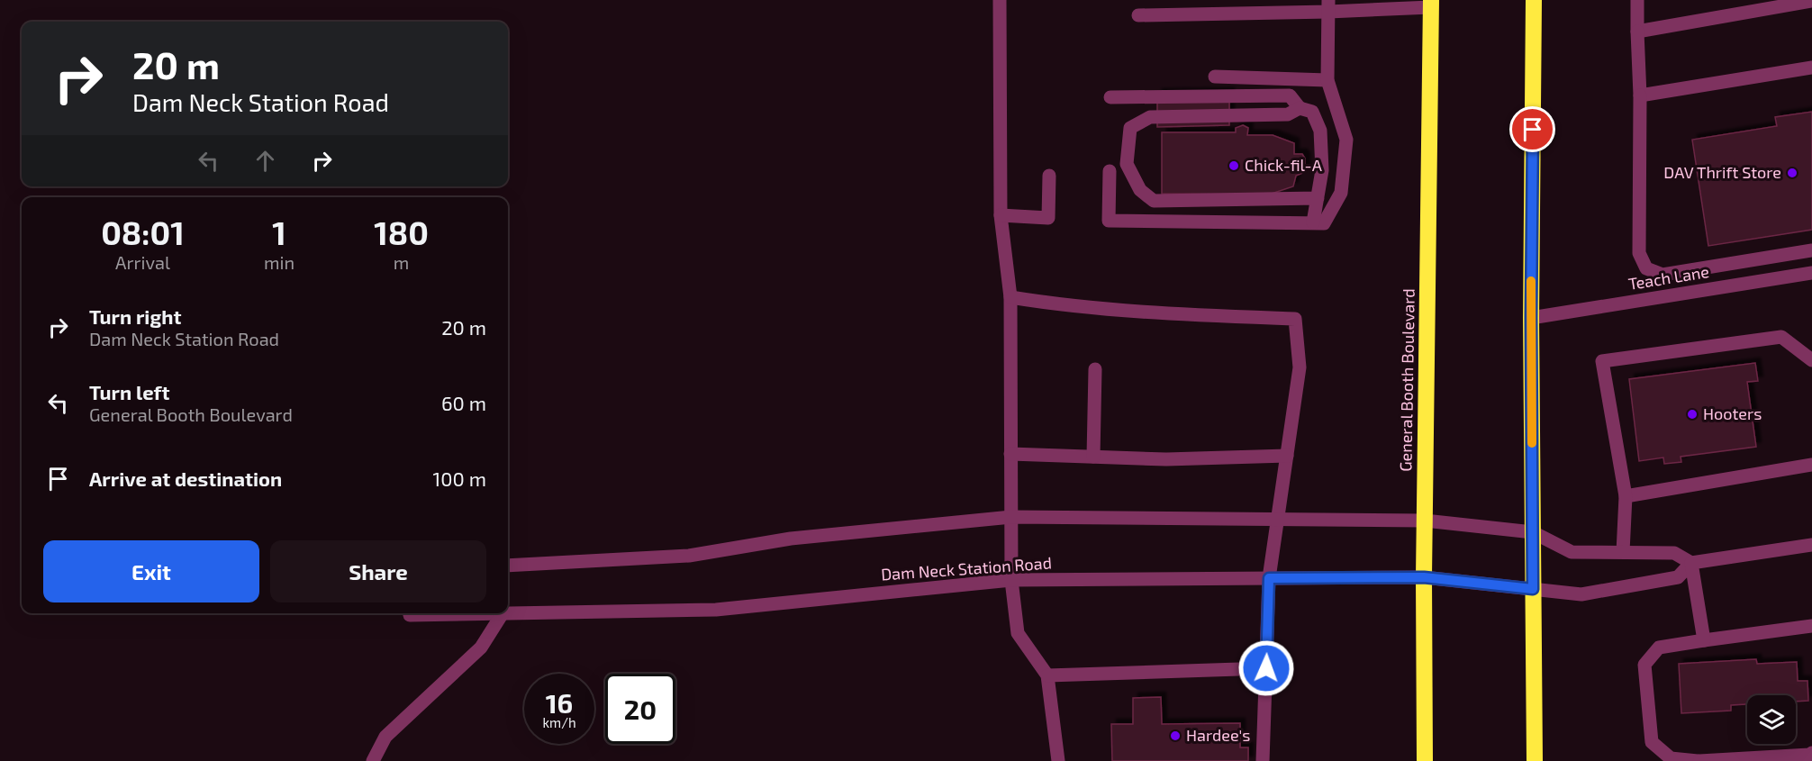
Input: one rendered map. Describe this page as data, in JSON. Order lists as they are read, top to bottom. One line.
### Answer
{"streets":{"highway":["General Booth Boulevard"],"street":["Teach Lane","Dam Neck Station Road"]},"crossings":[["General Booth Boulevard","Dam Neck Station Road"]],"places":["Chick-fil-A","DAV Thrift Store","Hooters","Hardee's"],"page":{"turn":["20 m","Dam Neck Station Road"],"eta":["08:01","Arrival","1","min","180","m"],"list":[{"name":"Turn right","note":"Dam Neck Station Road","value":"20 m"},{"name":"Turn left","note":"General Booth Boulevard","value":"60 m"},{"name":"Arrive at destination","value":"100 m"}],"buttons":["Exit","Share"],"speed":"16 km/h","limit":"20"}}
